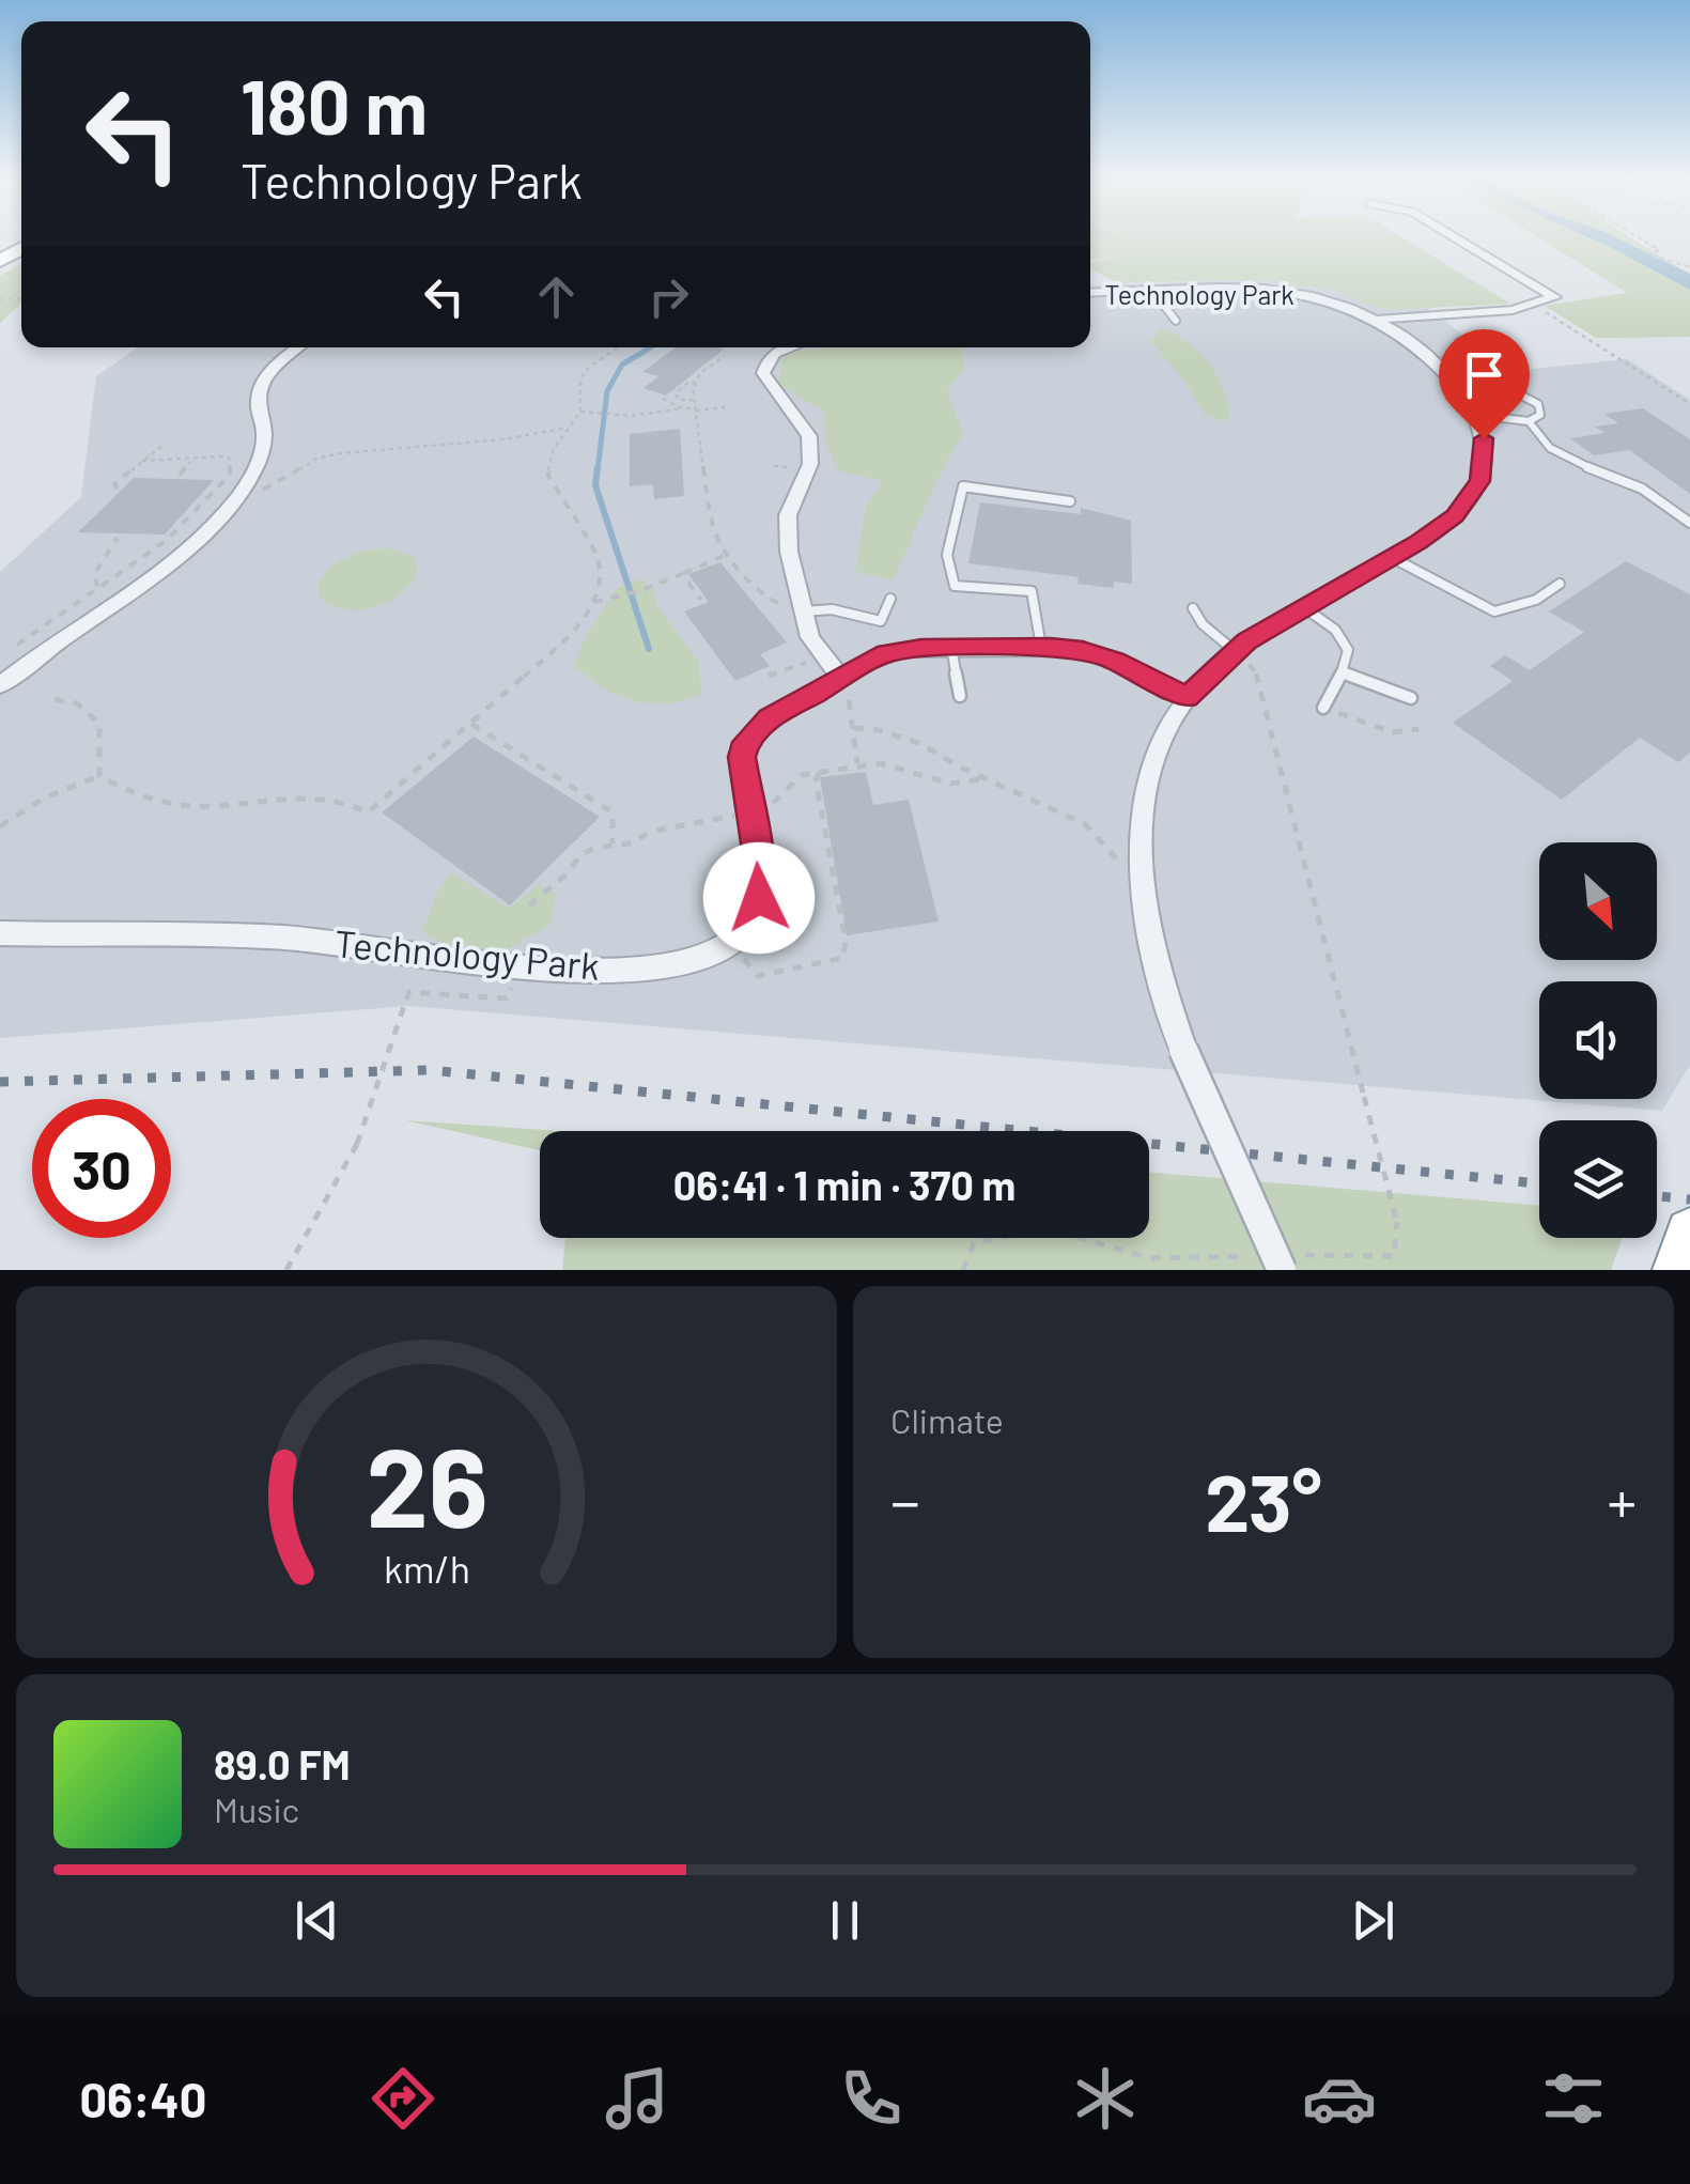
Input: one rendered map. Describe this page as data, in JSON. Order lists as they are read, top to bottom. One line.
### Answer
{"streets":{"street":["Technology Park"]},"north":"bottom right","page":{"turn":["180 m","Technology Park"],"limit":"30","trip":"06:41 · 1 min · 370 m","tile":"Climate","heat":["−","23°","+"],"song":["89.0 FM","Music"],"tabs":"06:40","gauge":["26","km/h"]}}
